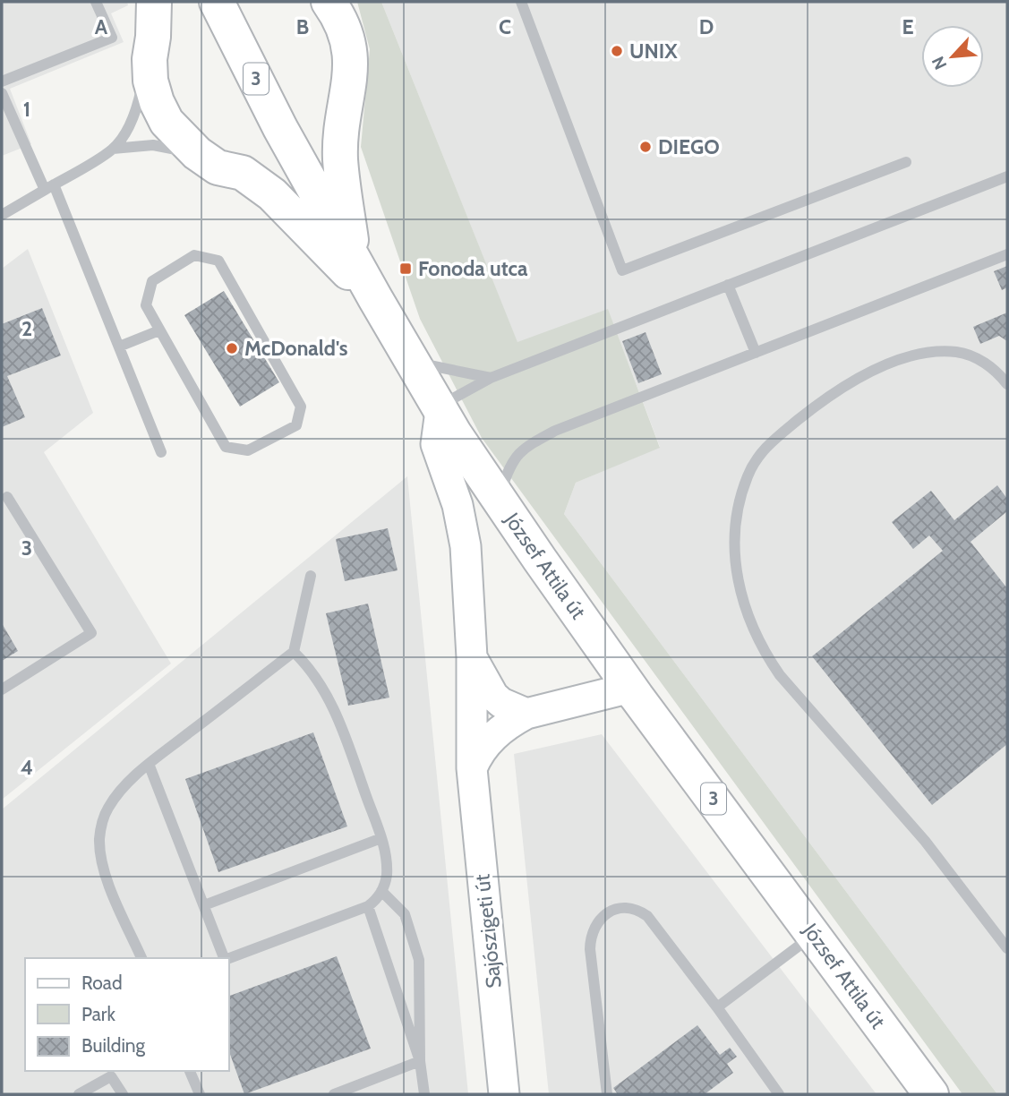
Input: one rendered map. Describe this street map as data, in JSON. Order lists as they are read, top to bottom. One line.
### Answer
{"streets":{"main road":["3","József Attila út","Sajószigeti út"]},"crossings":[["József Attila út","Sajószigeti út"]],"places":{"other":["UNIX","DIEGO","McDonald's"],"transit":["Fonoda utca"]},"legend":["Road","Park","Building"],"north":"bottom left","grid":{"columns":["A","B","C","D","E"],"rows":["1","2","3","4"]}}
